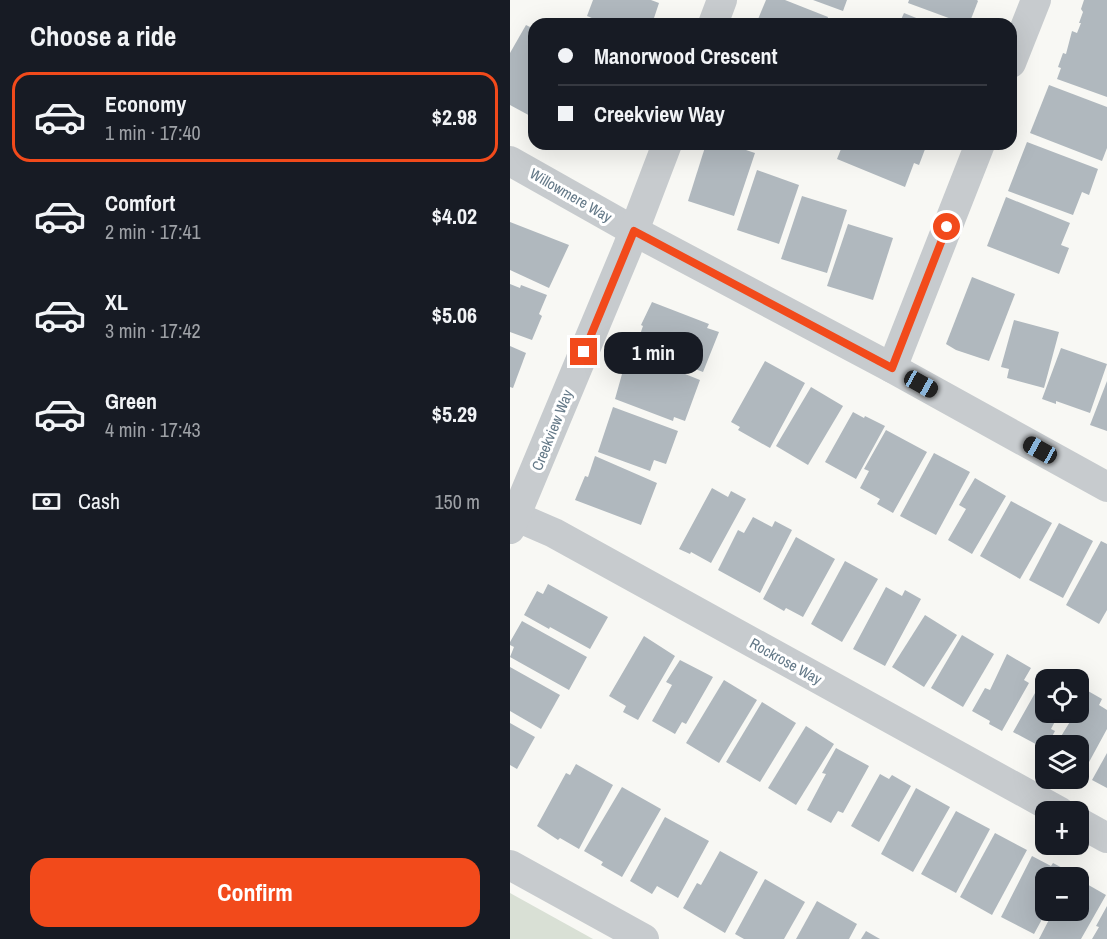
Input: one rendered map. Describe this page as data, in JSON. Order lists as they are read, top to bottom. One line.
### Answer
{"streets":{"street":["Willowmere Way","Creekview Way","Rockrose Way"]},"crossings":[["Willowmere Way","Creekview Way"],["Creekview Way","Rockrose Way"]],"page":{"heading":"Choose a ride","banner":["Manorwood Crescent","Creekview Way"],"list":[{"name":"Economy","note":"1 min · 17:40","value":"$2.98"},{"name":"Comfort","note":"2 min · 17:41","value":"$4.02"},{"name":"XL","note":"3 min · 17:42","value":"$5.06"},{"name":"Green","note":"4 min · 17:43","value":"$5.29"}],"bubble":"1 min","pay":["Cash","150 m"],"map_buttons":["+","−"],"buttons":"Confirm"}}
